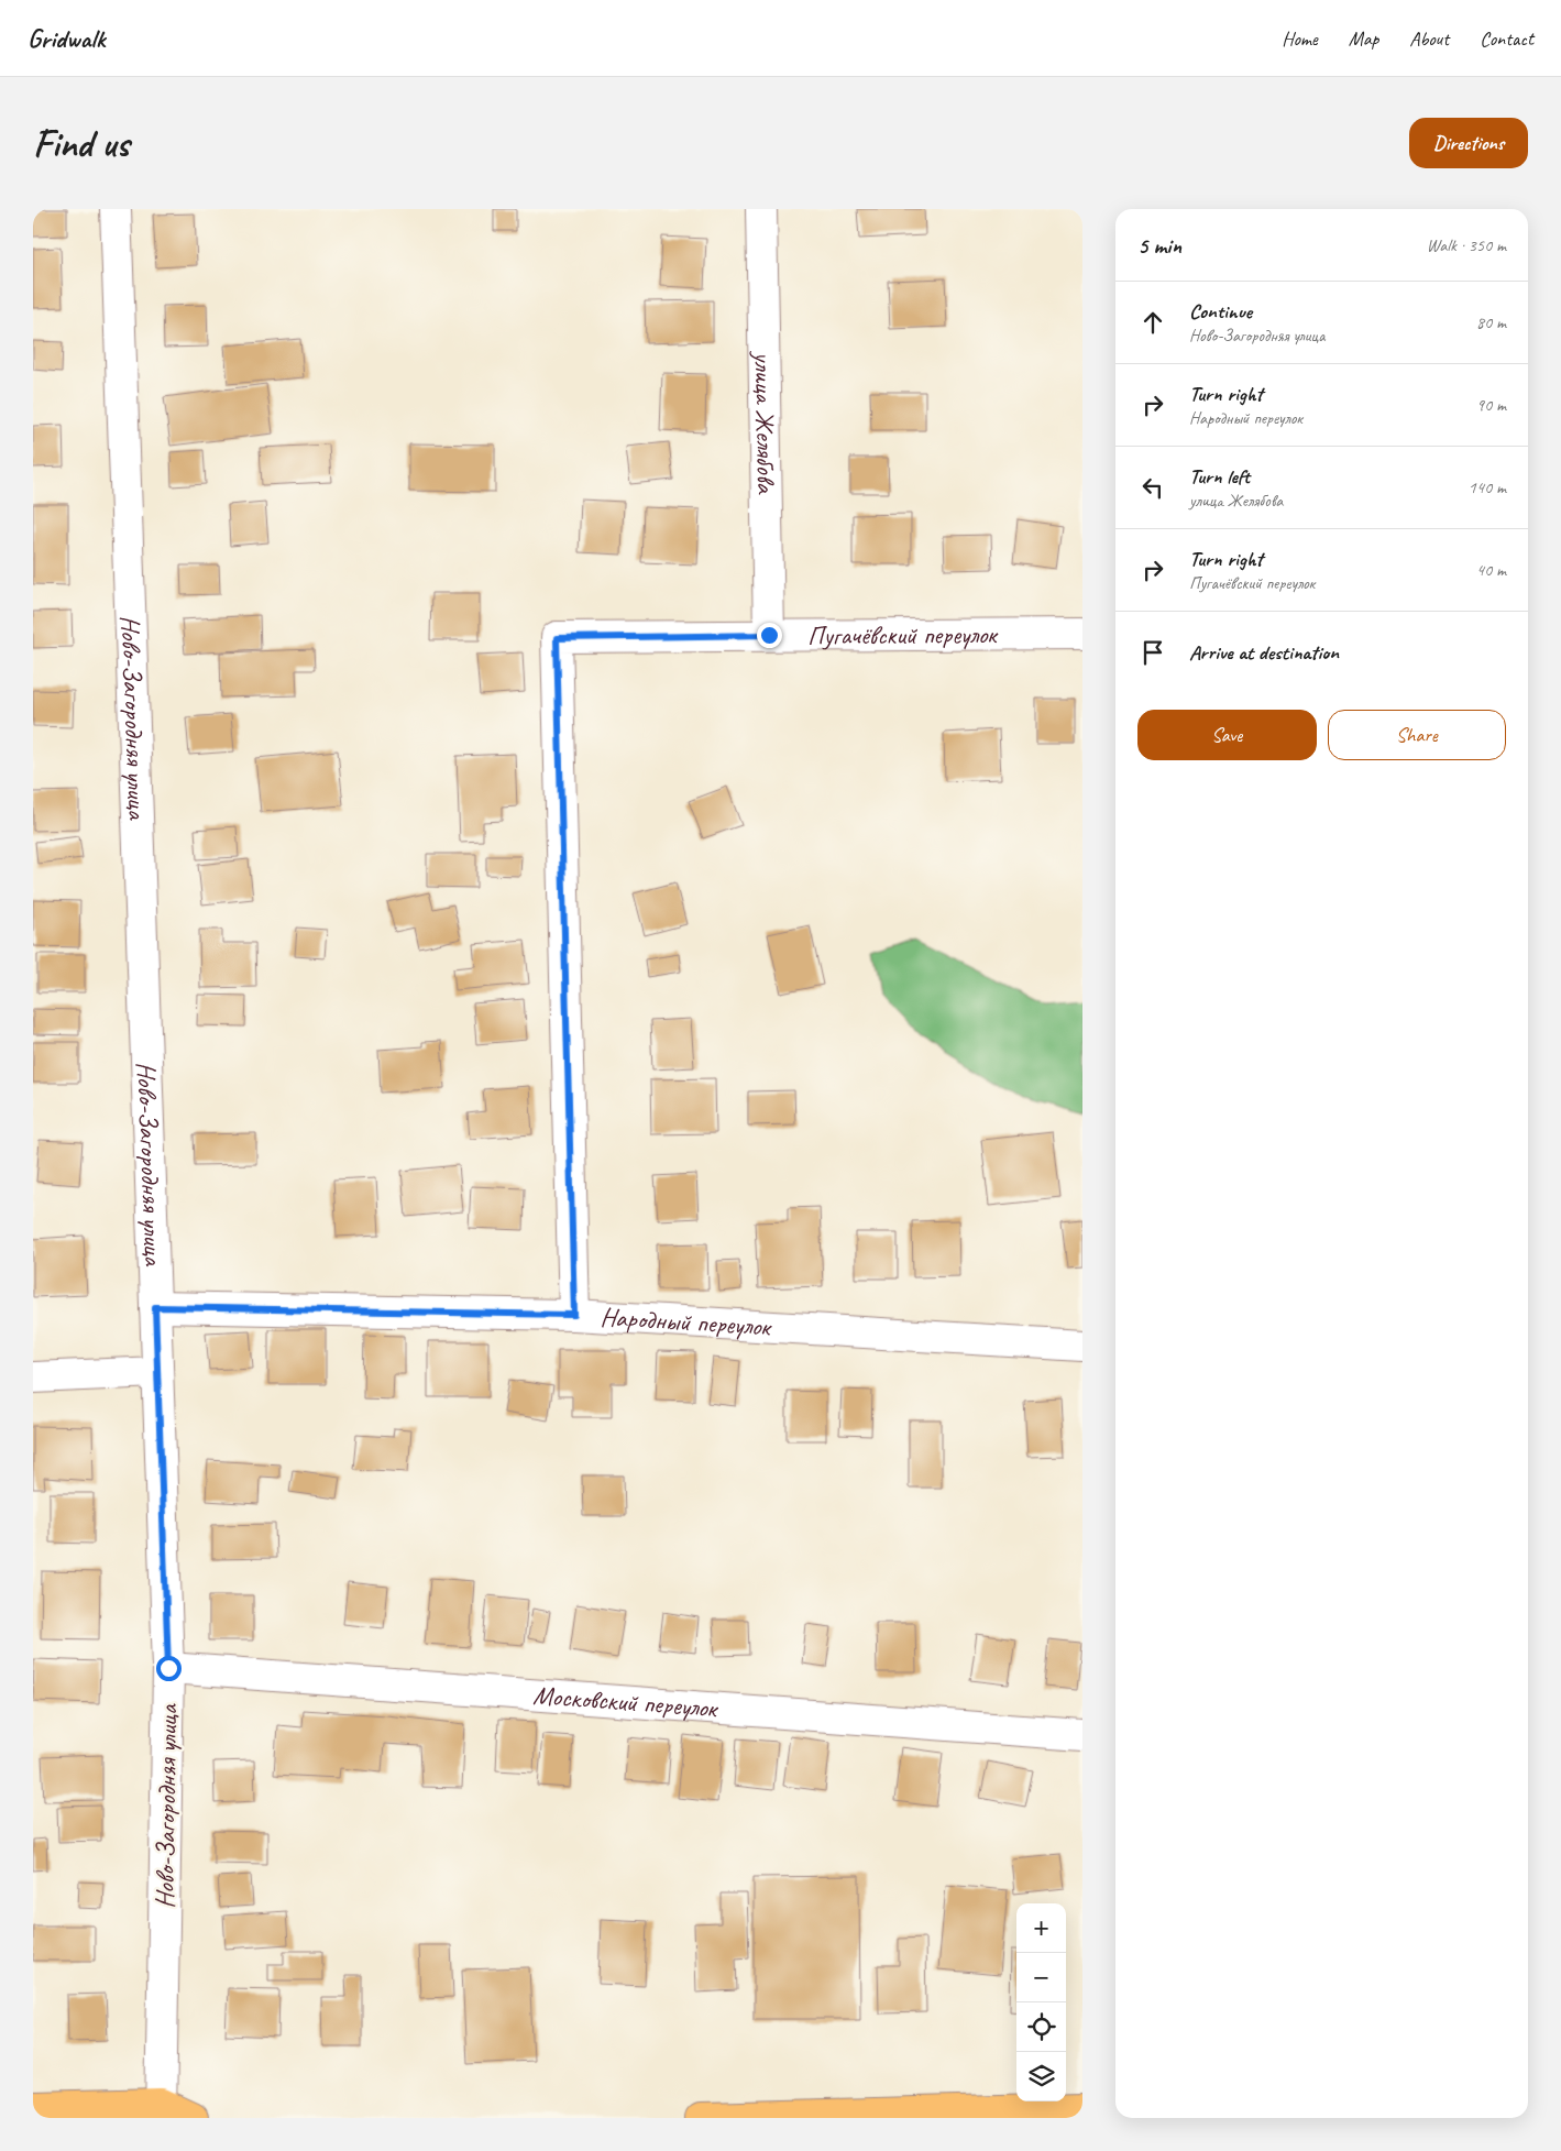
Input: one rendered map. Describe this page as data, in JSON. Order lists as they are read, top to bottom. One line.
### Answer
{"streets":{"street":["улица Желябова","Пугачёвский переулок","Ново-Загородняя улица","Народный переулок","Московский переулок"]},"crossings":[["улица Желябова","Пугачёвский переулок"],["Пугачёвский переулок","Народный переулок"],["Ново-Загородняя улица","Народный переулок"],["Ново-Загородняя улица","Московский переулок"]],"page":{"header":"Gridwalk","nav":["Home","Map","About","Contact"],"buttons":["Directions",["Save","Share"]],"title":"Find us","heading":["5 min","Walk · 350 m"],"list":[["Continue","Ново-Загородняя улица","80 m"],["Turn right","Народный переулок","90 m"],["Turn left","улица Желябова","140 m"],["Turn right","Пугачёвский переулок","40 m"],"Arrive at destination"],"map_buttons":["+","−"]}}
